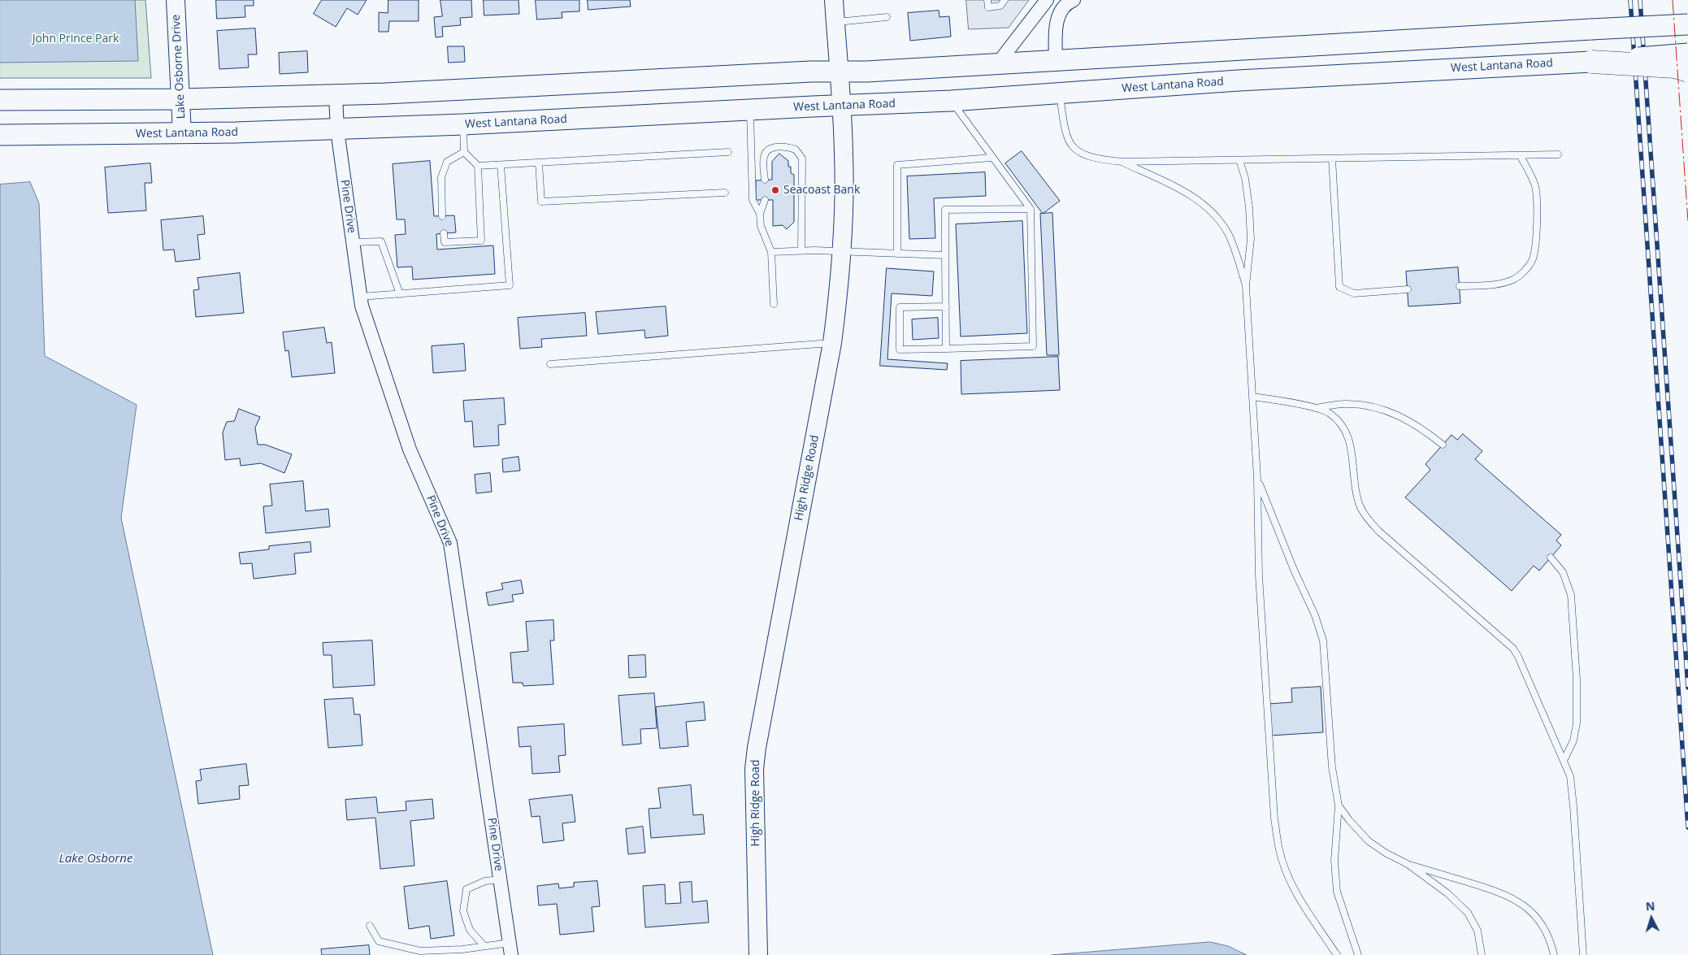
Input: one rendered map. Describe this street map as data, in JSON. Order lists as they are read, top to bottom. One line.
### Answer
{"streets":{"main road":["West Lantana Road"],"street":["Lake Osborne Drive","Pine Drive","High Ridge Road"]},"crossings":[["West Lantana Road","Lake Osborne Drive"],["West Lantana Road","Pine Drive"],["West Lantana Road","High Ridge Road"]],"water":["Lake Osborne"],"parks":["John Prince Park"],"places":["Seacoast Bank"],"north":"top"}
